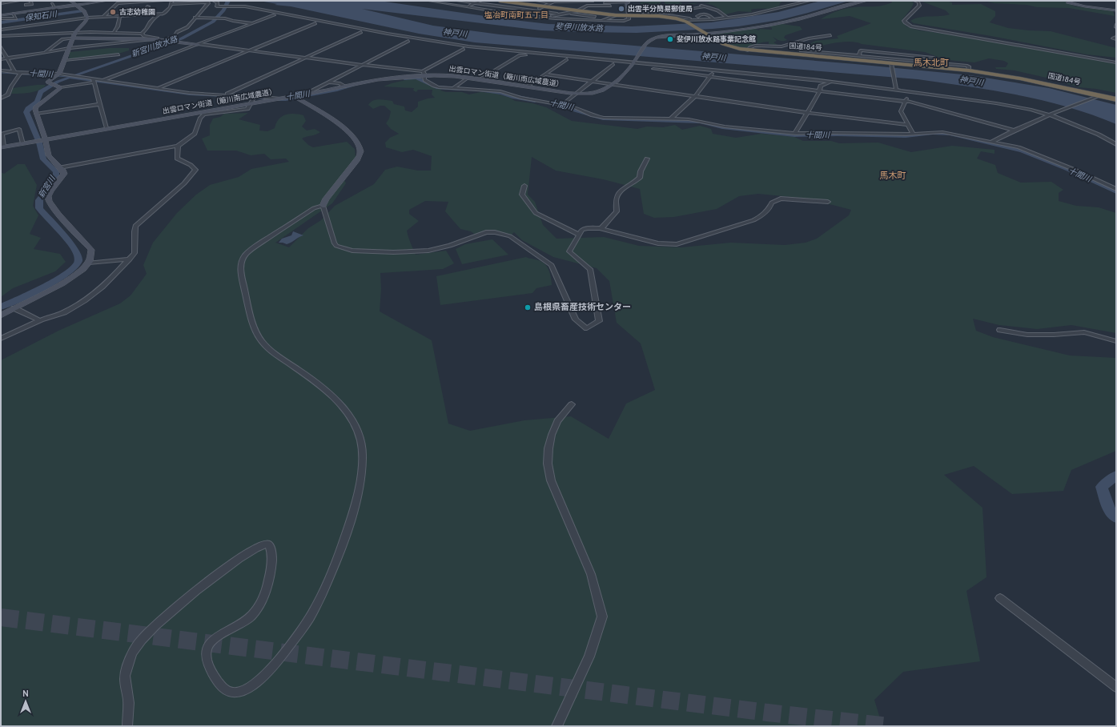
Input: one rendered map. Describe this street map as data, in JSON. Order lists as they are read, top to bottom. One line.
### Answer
{"streets":{"highway":["国道184号"],"street":["出雲ロマン街道（簸川南広域農道）"]},"crossings":[["国道184号","出雲ロマン街道（簸川南広域農道）"]],"districts":["塩冶町南町五丁目","馬木北町","馬木町"],"water":["保知石川","斐伊川放水路","神戸川","新宮川放水路","十間川","新宮川"],"places":["出雲半分簡易郵便局","古志幼稚園","斐伊川放水路事業記念館","島根県畜産技術センター"],"north":"top"}
